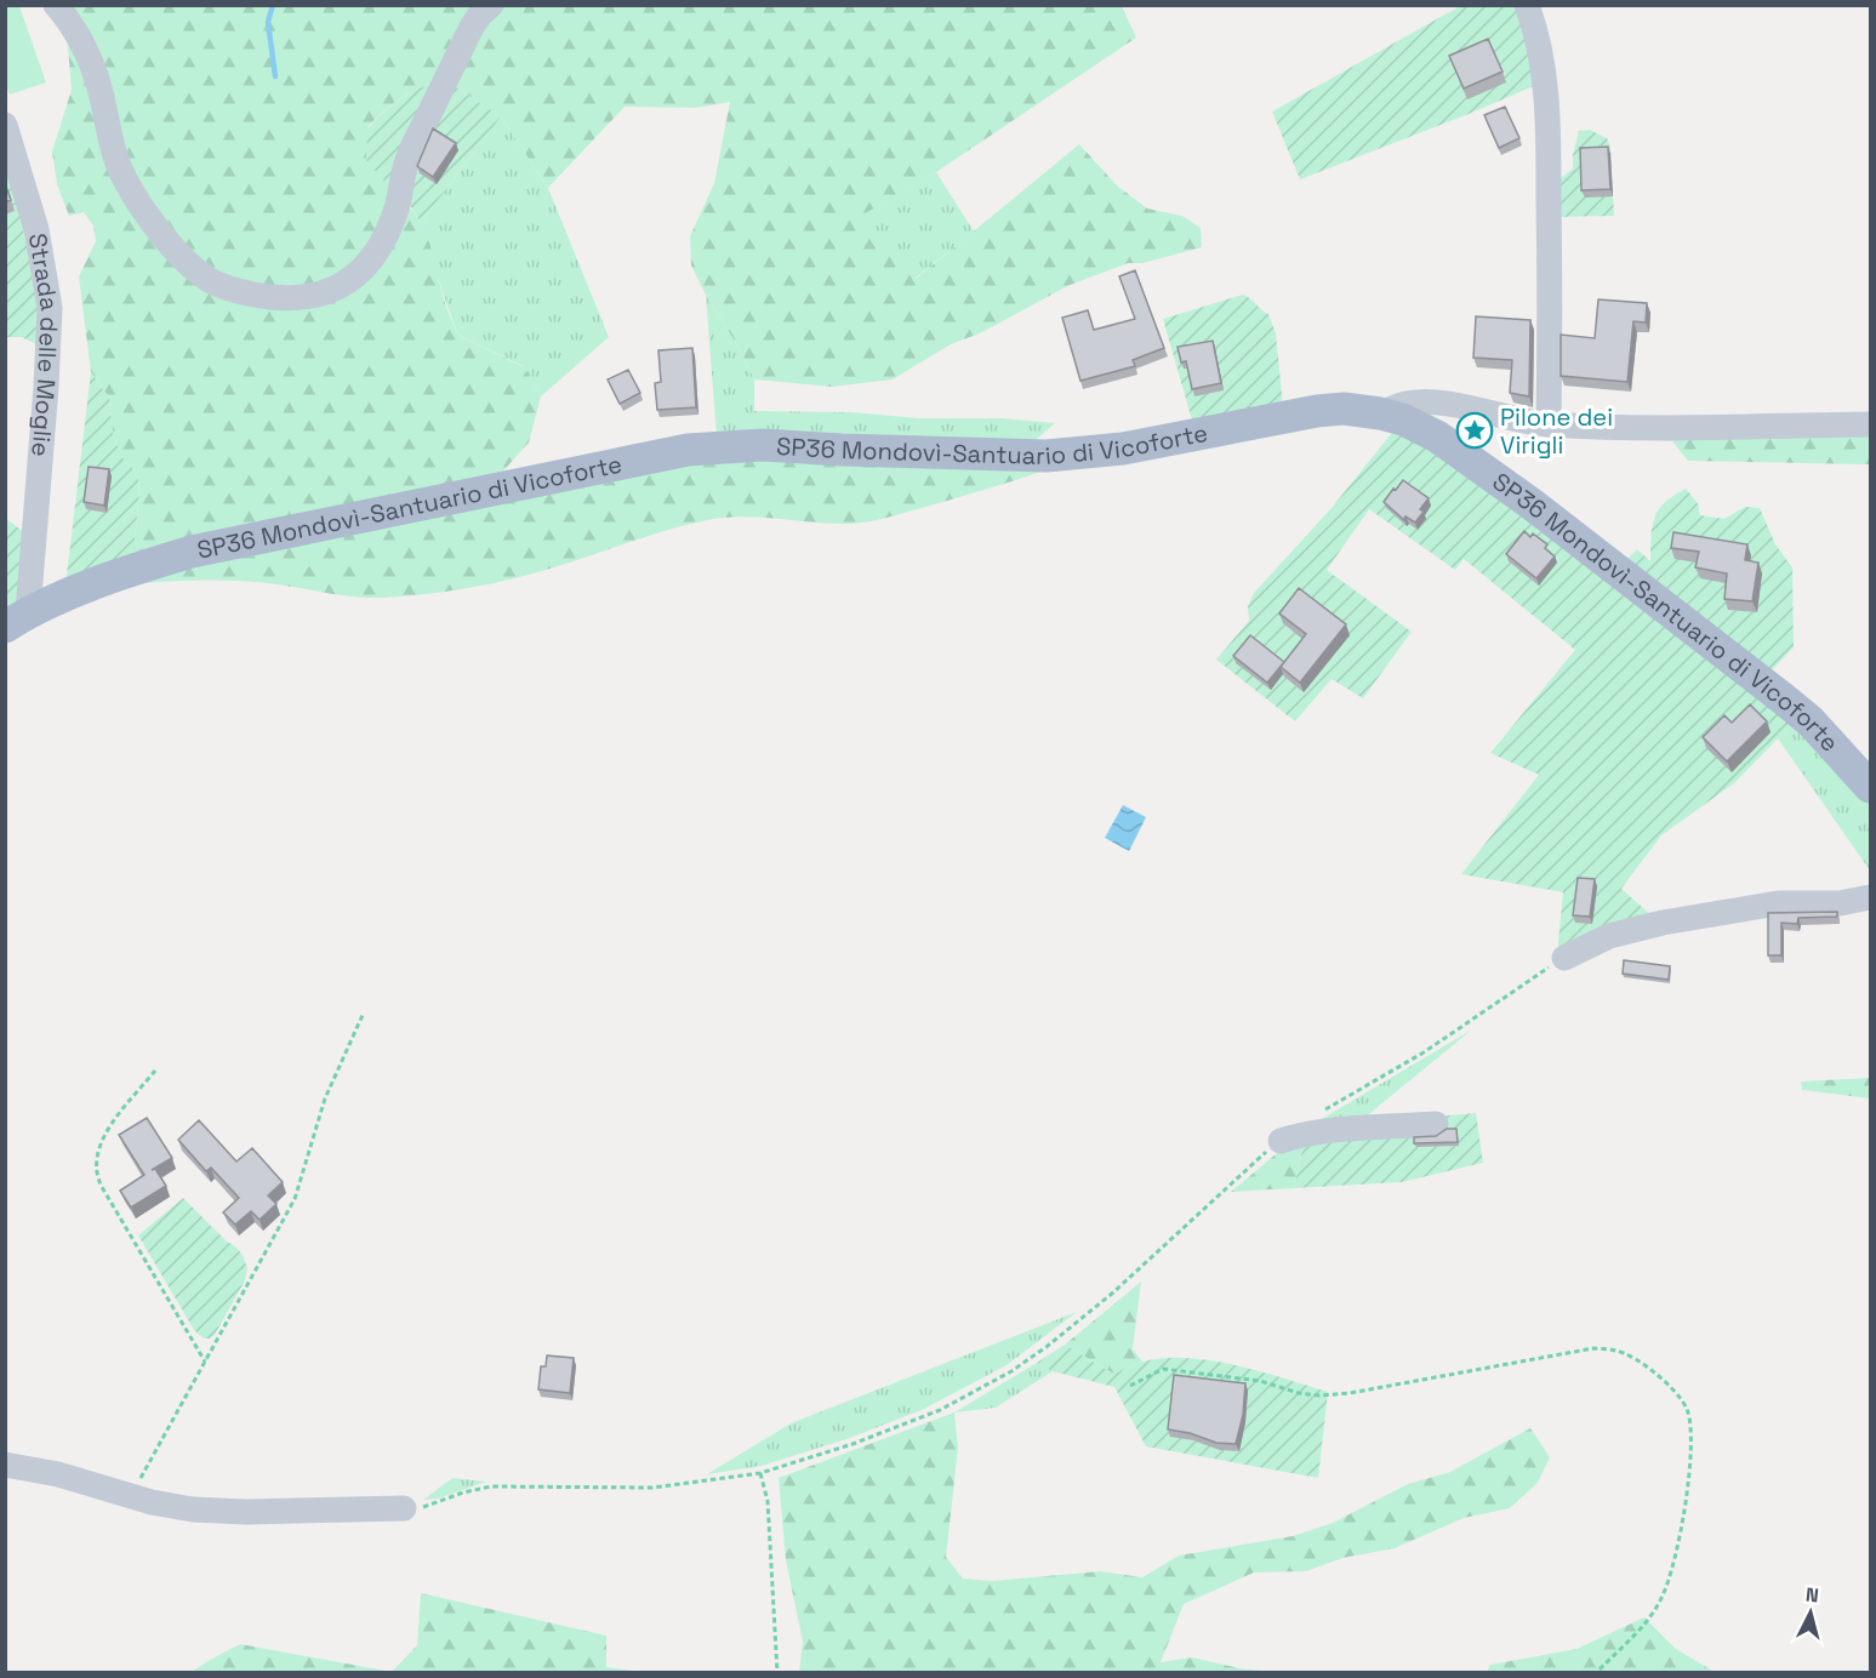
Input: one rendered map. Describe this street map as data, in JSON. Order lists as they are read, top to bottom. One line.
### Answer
{"streets":{"main road":["SP36 Mondovì-Santuario di Vicoforte"],"street":["Strada delle Moglie"]},"crossings":[["Strada delle Moglie","SP36 Mondovì-Santuario di Vicoforte"]],"places":{"place":["Pilone dei Virigli"]},"north":"top"}
